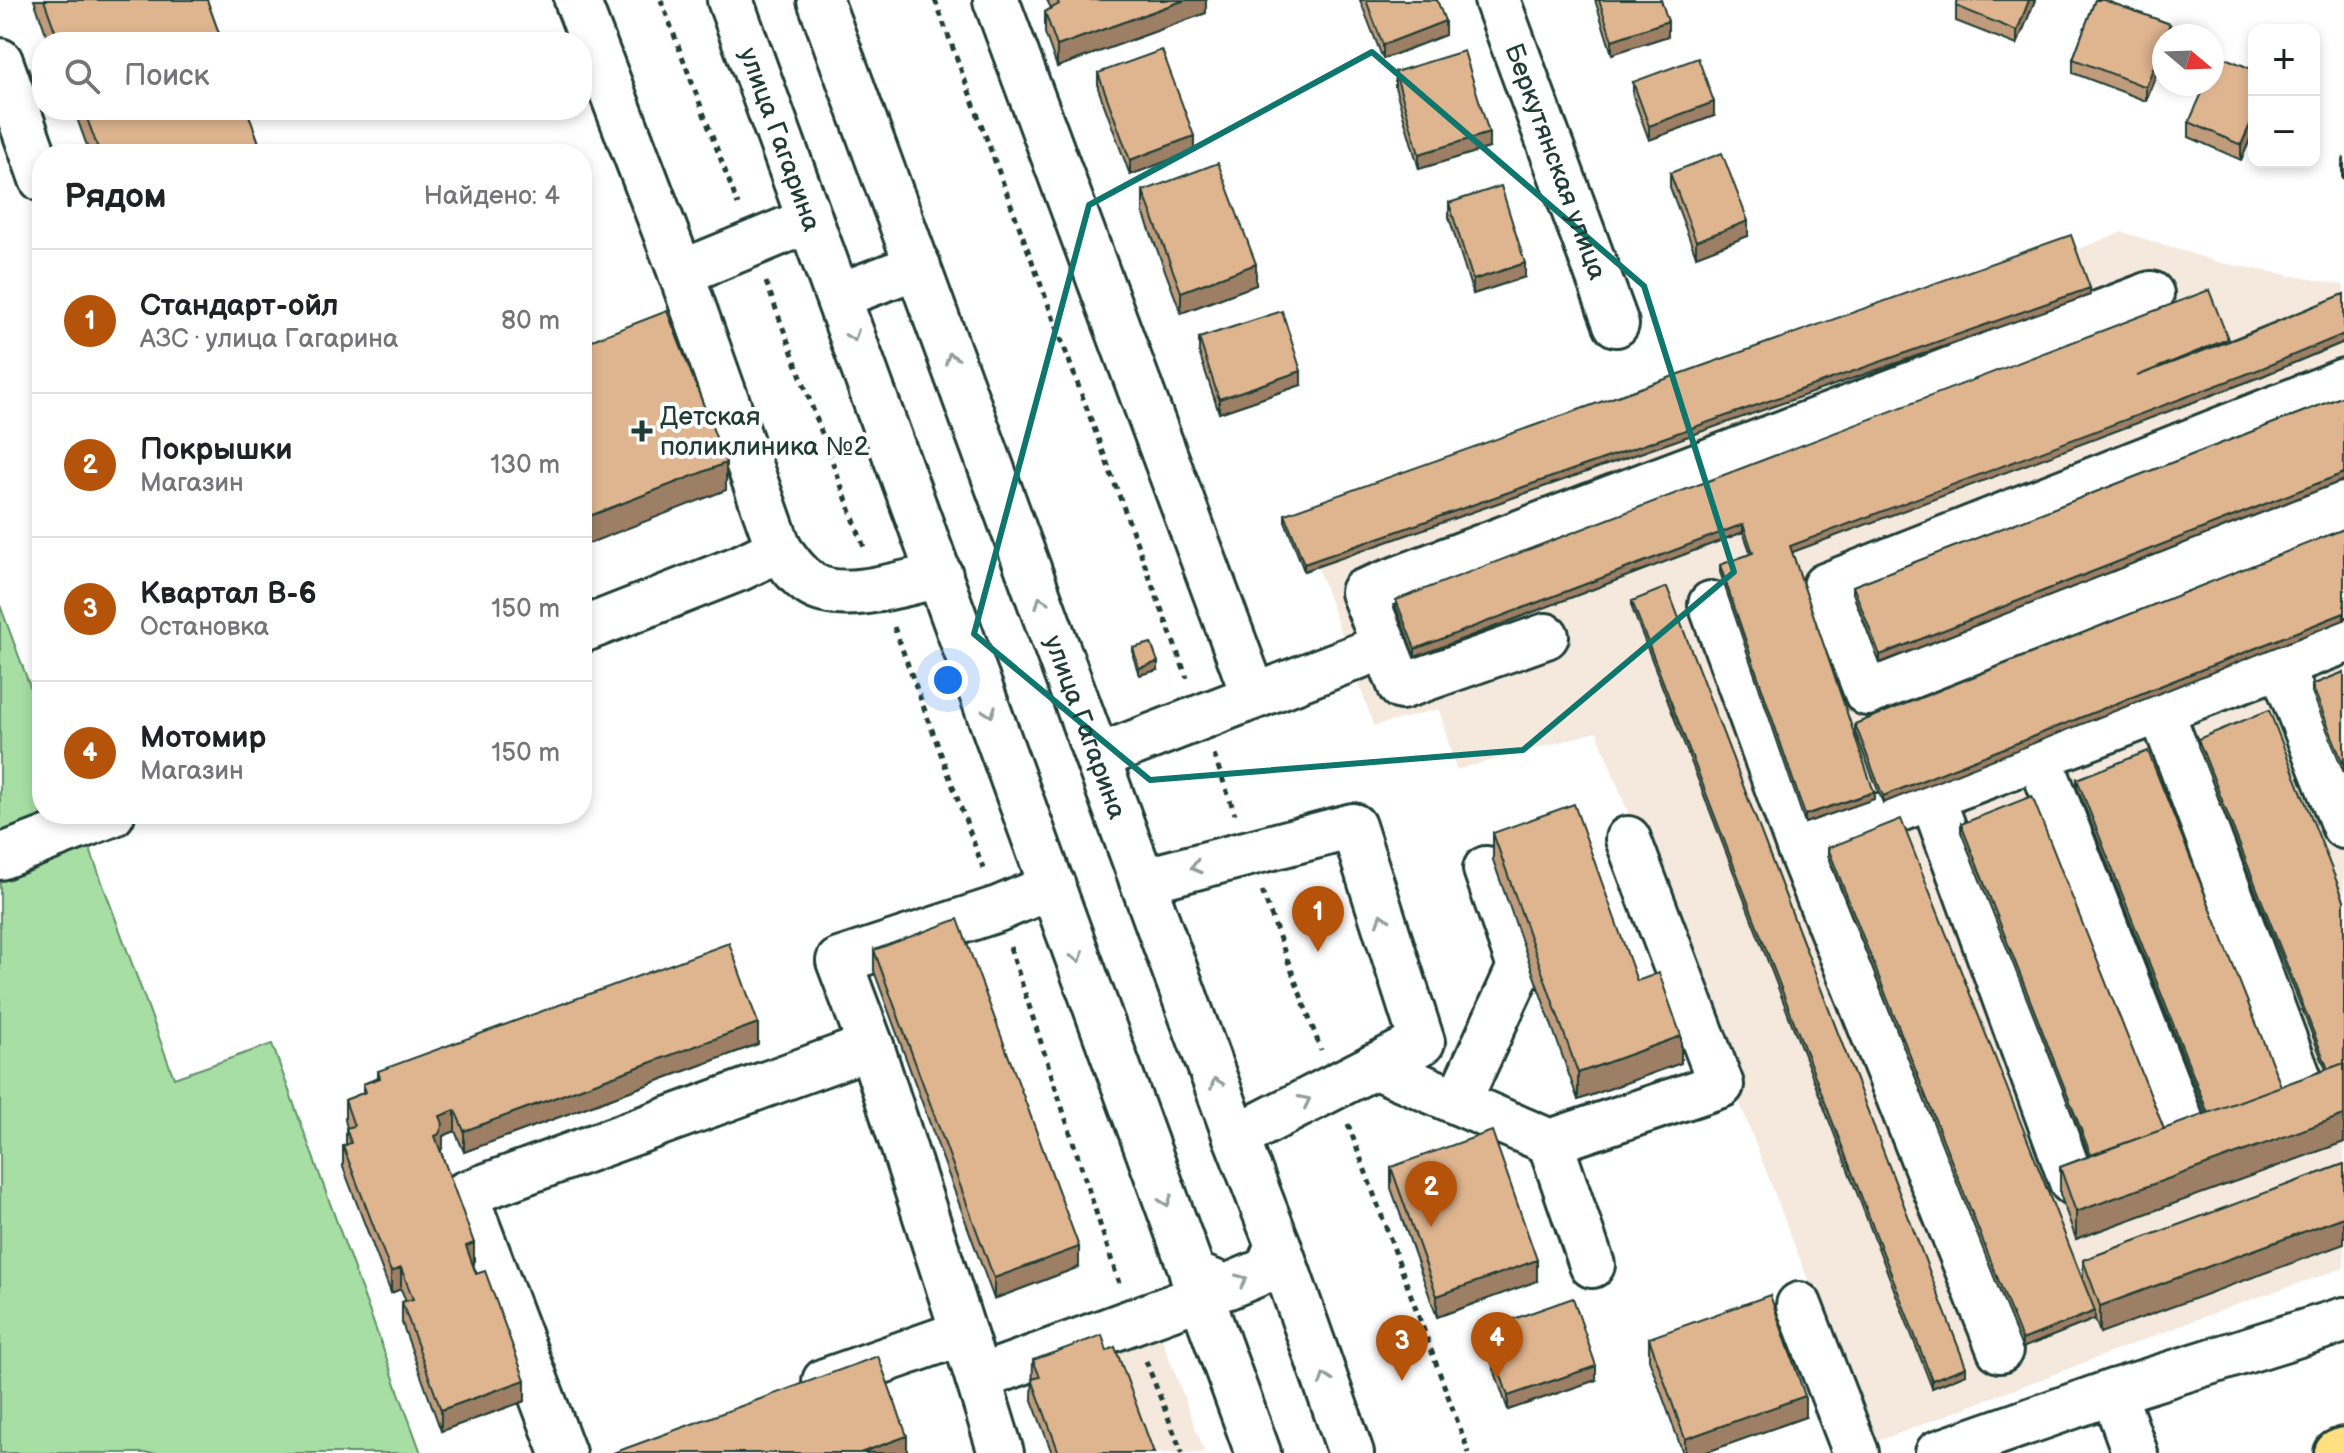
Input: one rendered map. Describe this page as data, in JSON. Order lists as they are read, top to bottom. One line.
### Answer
{"streets":{"street":["улица Гагарина","Беркутянская улица"]},"places":{"health":["Детская поликлиника №2"]},"north":"right","page":{"map_buttons":["+","−"],"search":"Поиск","heading":["Рядом","Найдено: 4"],"list":[{"mark":"1","name":"Стандарт-ойл","note":"АЗС · улица Гагарина","value":"80 m"},{"mark":"2","name":"Покрышки","note":"Магазин","value":"130 m"},{"mark":"3","name":"Квартал В-6","note":"Остановка","value":"150 m"},{"mark":"4","name":"Мотомир","note":"Магазин","value":"150 m"}],"pins":["1","2","4","3"]}}
